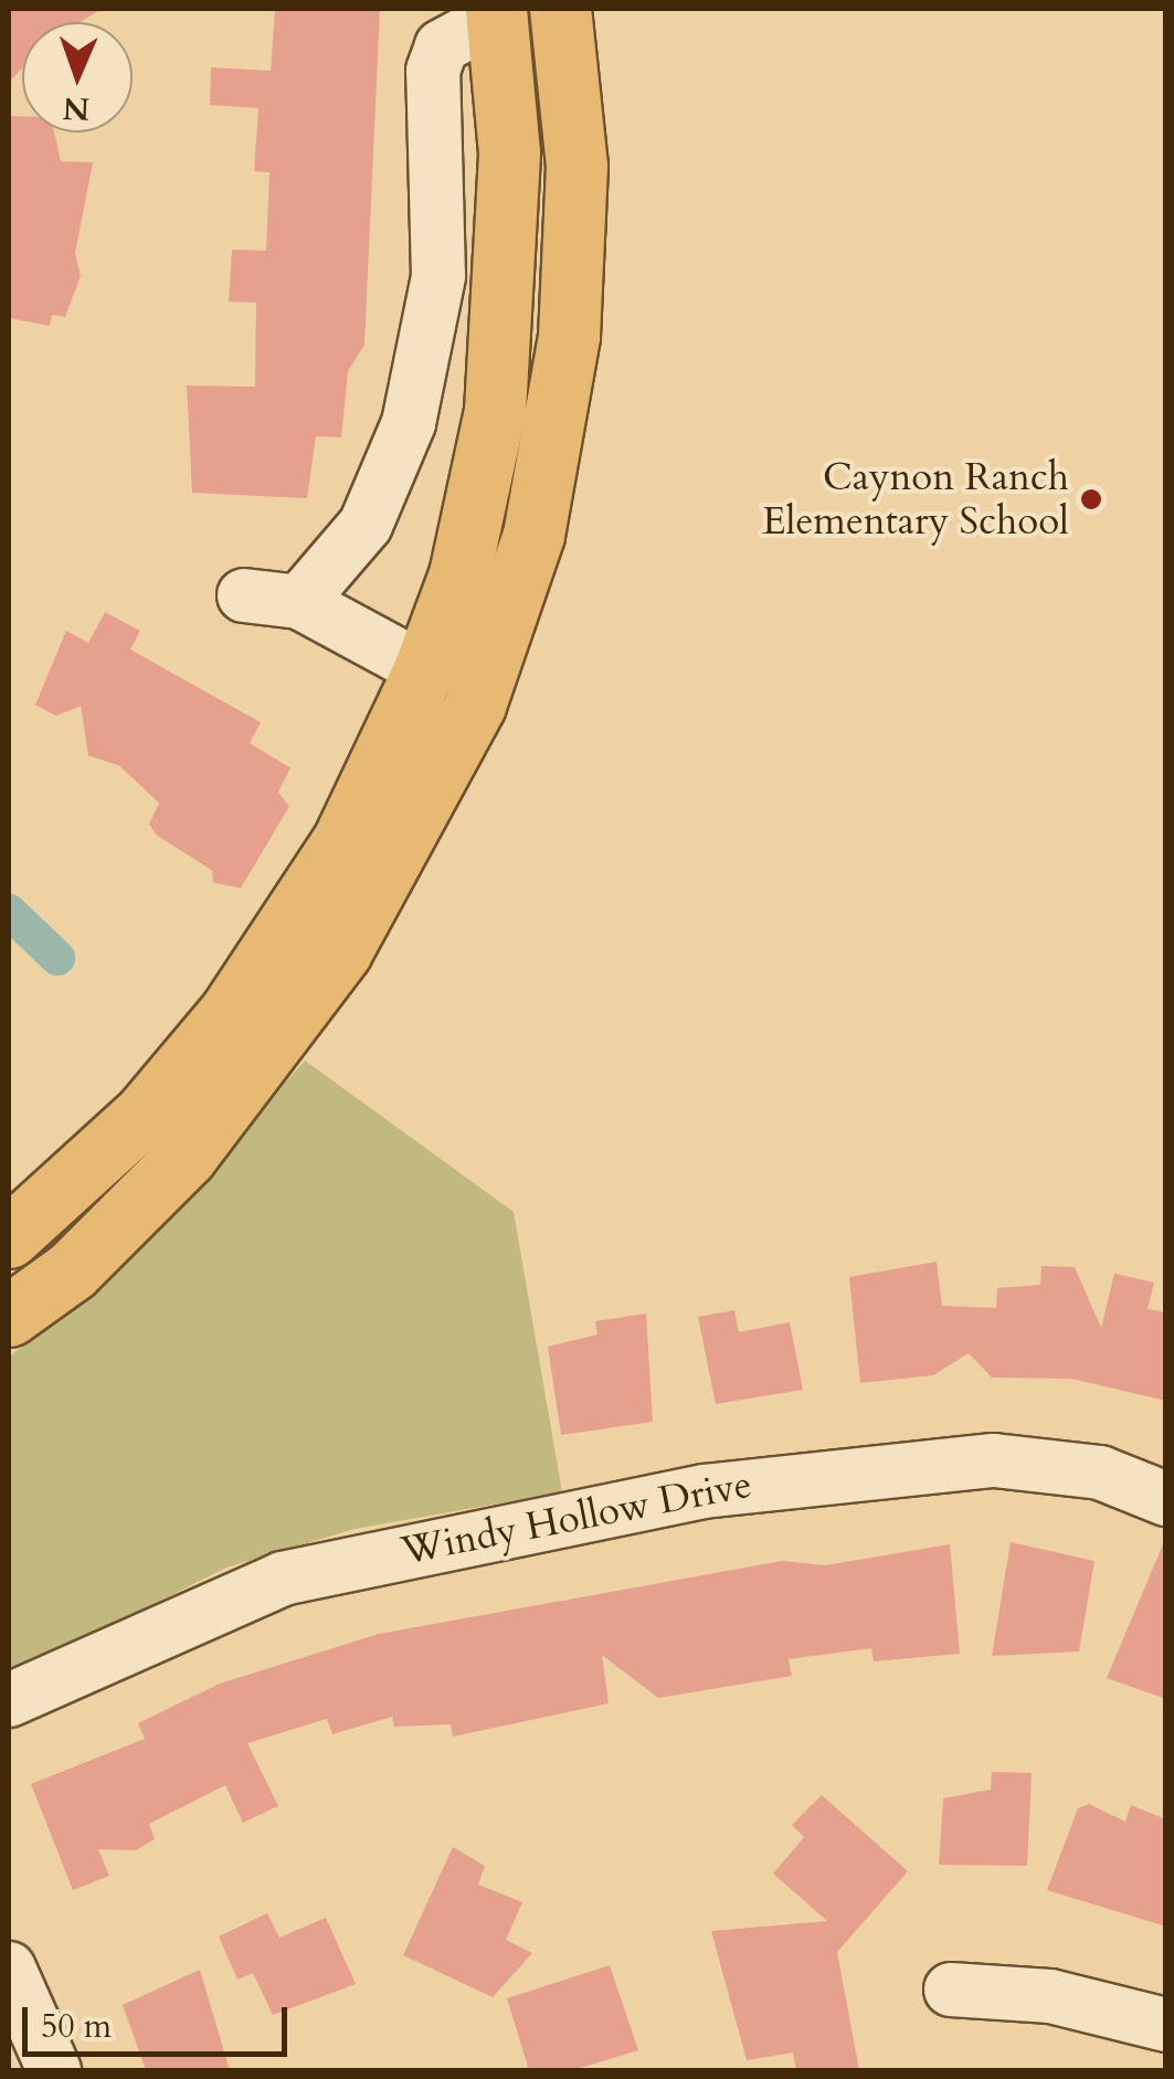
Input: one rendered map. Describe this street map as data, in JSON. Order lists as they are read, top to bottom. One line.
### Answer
{"streets":{"street":["Windy Hollow Drive"]},"places":["Caynon Ranch Elementary School"],"scale_bar":"50 m","north":"bottom"}
